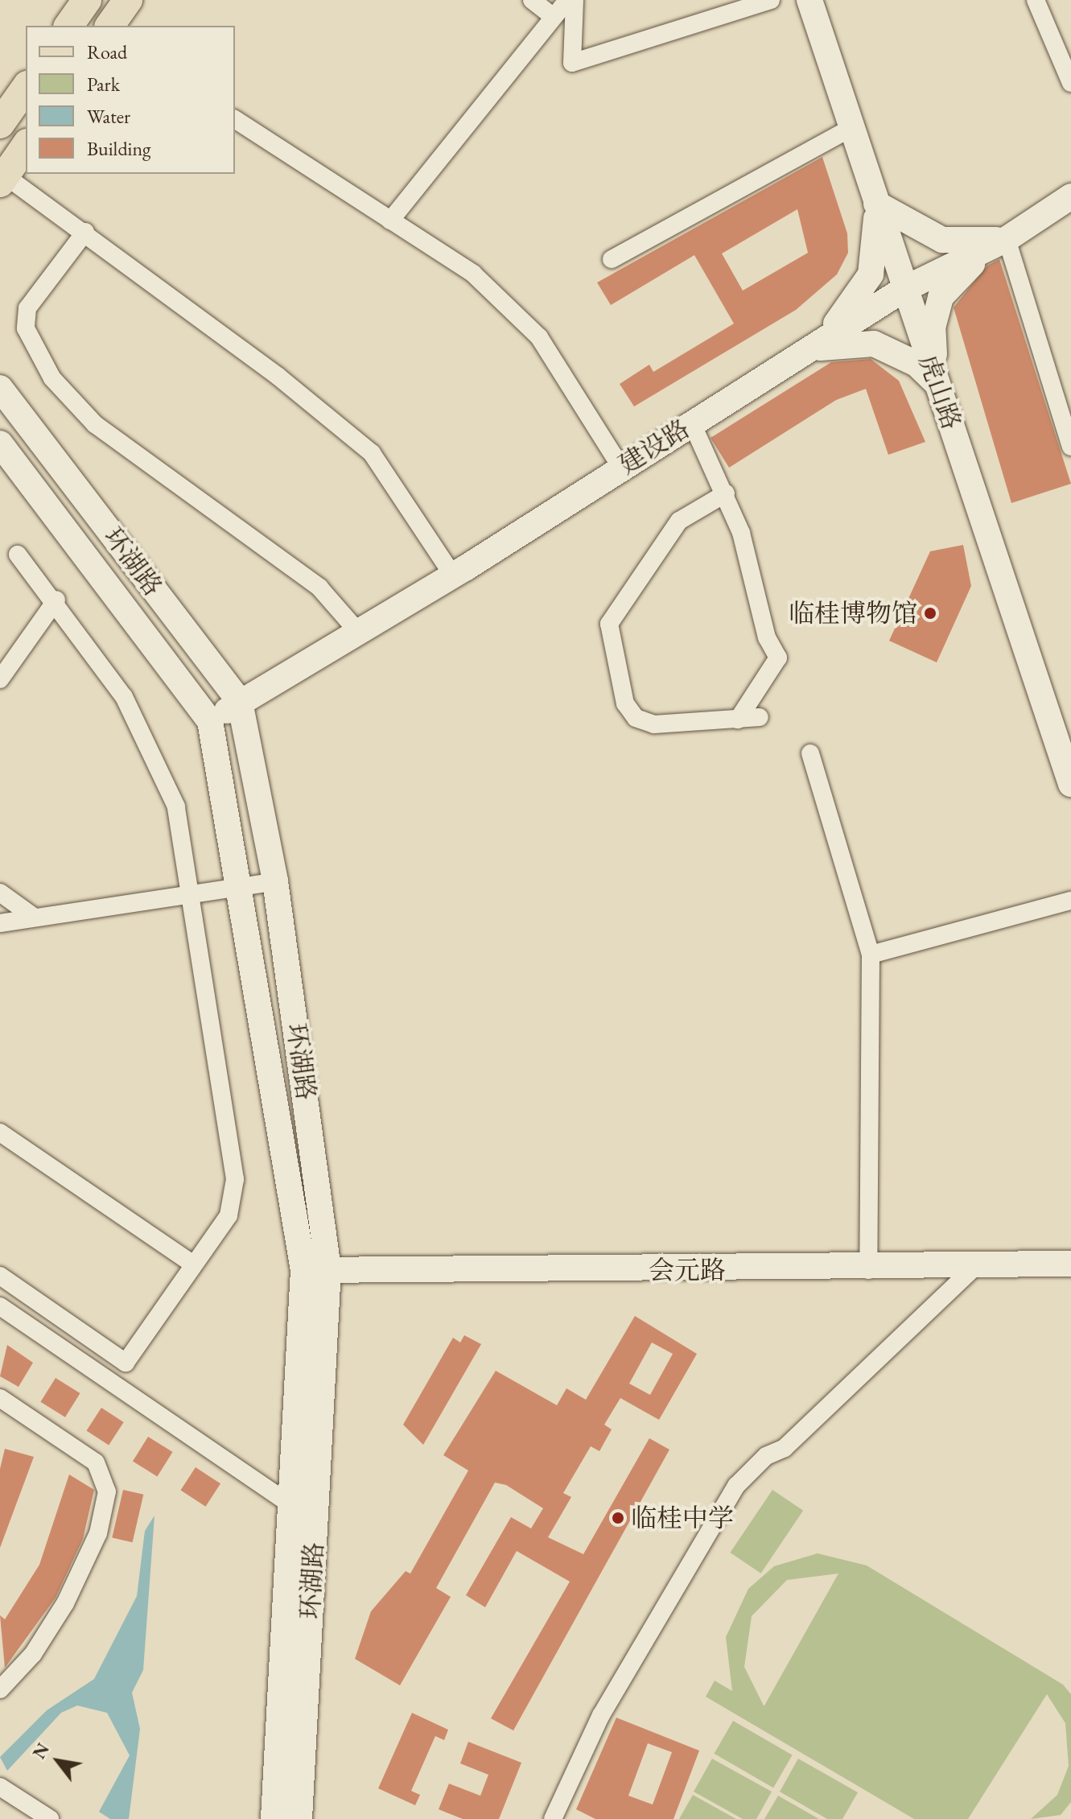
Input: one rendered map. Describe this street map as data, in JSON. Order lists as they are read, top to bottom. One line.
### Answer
{"streets":{"street":["虎山路","建设路","环湖路","会元路"]},"crossings":[["虎山路","建设路"],["建设路","环湖路"],["环湖路","会元路"]],"places":["临桂博物馆","临桂中学"],"legend":["Road","Park","Water","Building"],"north":"top left"}
